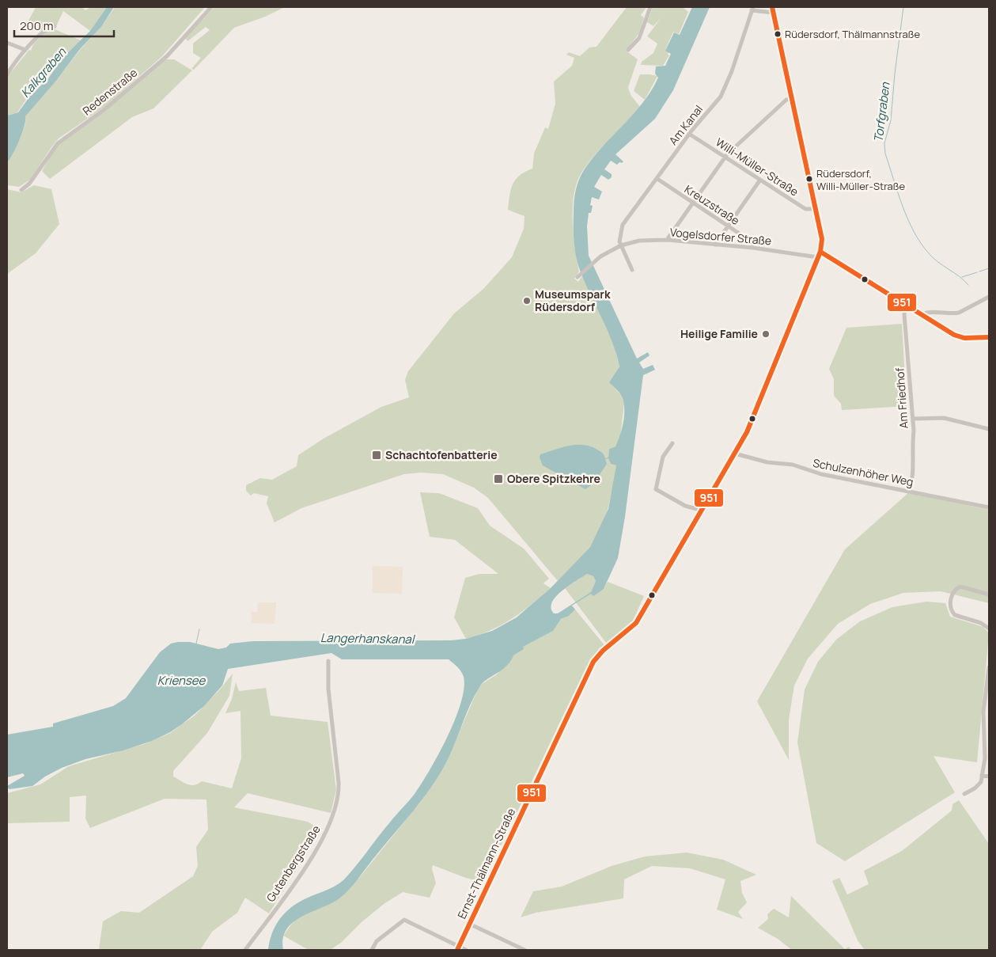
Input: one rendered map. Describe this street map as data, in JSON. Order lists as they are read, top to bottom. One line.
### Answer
{"streets":{"main road":["Ernst-Thälmann-Straße"],"street":["Redenstraße","Am Kanal","Willi-Müller-Straße","Kreuzstraße","Vogelsdorfer Straße","Am Friedhof","Schulzenhöher Weg","Gutenbergstraße"]},"crossings":[["Am Kanal","Willi-Müller-Straße"],["Am Kanal","Kreuzstraße"],["Am Kanal","Vogelsdorfer Straße"],["Am Kanal","Ernst-Thälmann-Straße"],["Willi-Müller-Straße","Ernst-Thälmann-Straße"],["Kreuzstraße","Vogelsdorfer Straße"],["Vogelsdorfer Straße","Am Friedhof"],["Vogelsdorfer Straße","Ernst-Thälmann-Straße"],["Am Friedhof","Schulzenhöher Weg"],["Schulzenhöher Weg","Ernst-Thälmann-Straße"]],"water":["Kalkgraben","Torfgraben","Langerhanskanal","Kriensee"],"places":{"other":["Rüdersdorf, Thälmannstraße","Rüdersdorf, Willi-Müller-Straße","Museumspark Rüdersdorf","Heilige Familie"],"transit":["Schachtofenbatterie","Obere Spitzkehre"]},"lines":["transit line 951"],"scale_bar":"200 m"}
